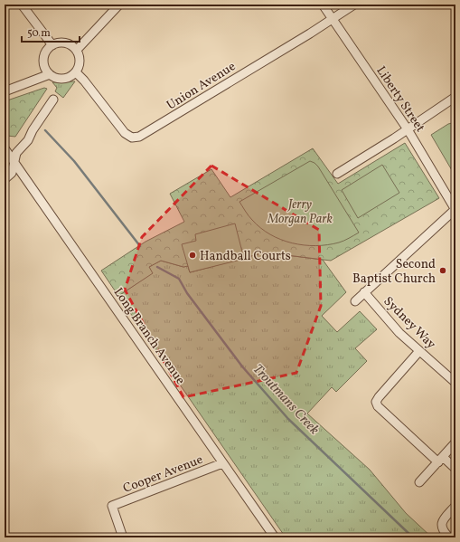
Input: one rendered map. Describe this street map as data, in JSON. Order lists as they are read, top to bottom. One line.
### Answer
{"streets":{"street":["Union Avenue","Liberty Street","Sydney Way","Long Branch Avenue","Cooper Avenue"]},"crossings":[["Union Avenue","Liberty Street"],["Long Branch Avenue","Cooper Avenue"]],"water":["Troutmans Creek"],"parks":["Jerry Morgan Park"],"places":["Handball Courts","Second Baptist Church"],"scale_bar":"50 m"}
